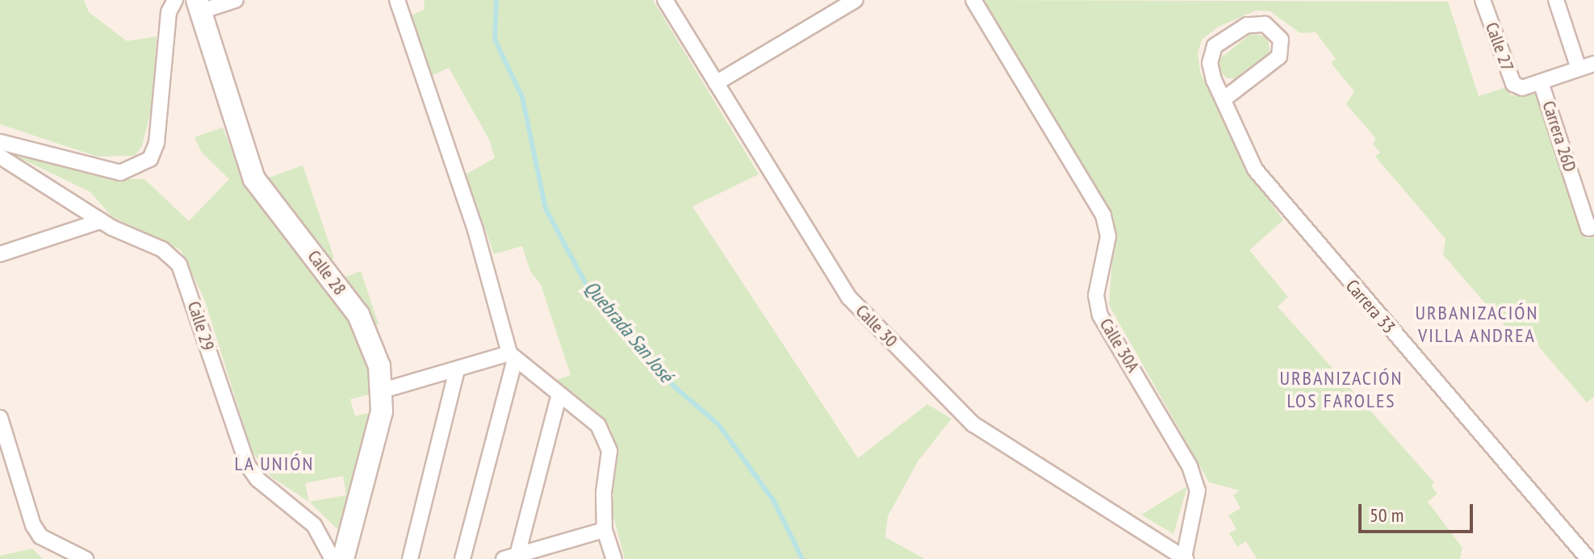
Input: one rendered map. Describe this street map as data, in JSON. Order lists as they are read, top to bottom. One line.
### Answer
{"streets":{"street":["Calle 27","Carrera 26D","Calle 28","Carrera 33","Calle 29","Calle 30","Calle 30A"]},"crossings":[["Calle 27","Carrera 26D"],["Calle 30","Calle 30A"]],"districts":["URBANIZACIÓN VILLA ANDREA","URBANIZACIÓN LOS FAROLES","LA UNIÓN"],"water":["Quebrada San José"],"scale_bar":"50 m"}
